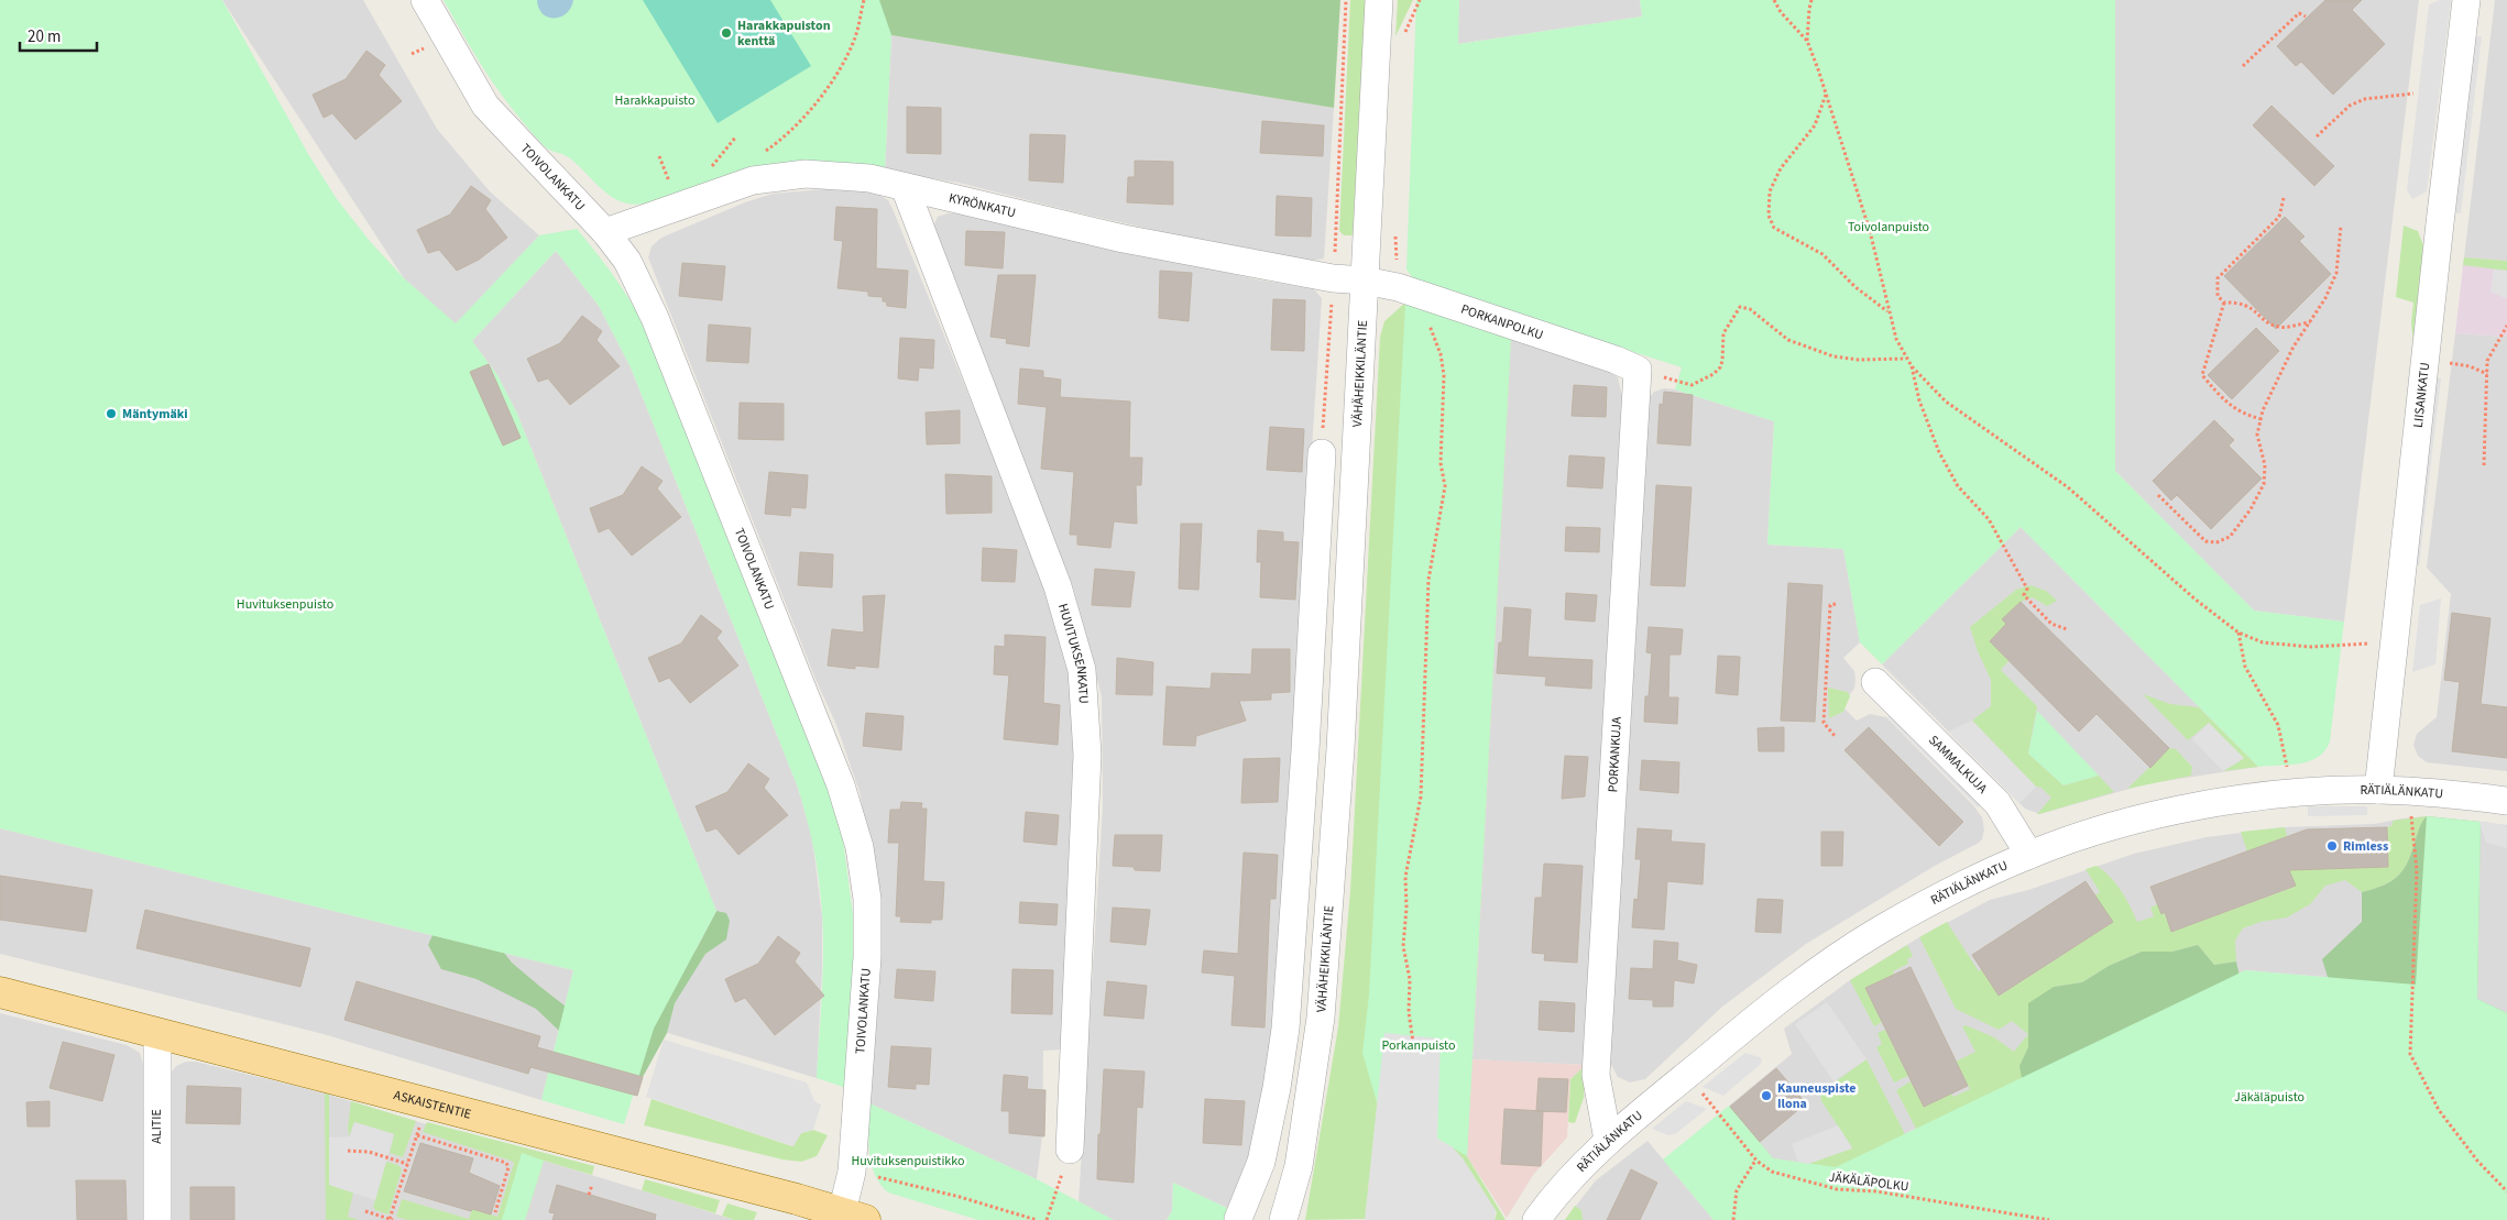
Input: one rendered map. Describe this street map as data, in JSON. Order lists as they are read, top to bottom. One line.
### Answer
{"streets":{"main road":["ASKAISTENTIE"],"street":["TOIVOLANKATU","KYRÖNKATU","PORKANPOLKU","VÄHÄHEIKKILÄNTIE","LIISANKATU","HUVITUKSENKATU","PORKANKUJA","SAMMALKUJA","RÄTIÄLÄNKATU","ALITIE"],"path":["JÄKÄLÄPOLKU"]},"crossings":[["TOIVOLANKATU","KYRÖNKATU"],["TOIVOLANKATU","ASKAISTENTIE"],["KYRÖNKATU","PORKANPOLKU"],["KYRÖNKATU","VÄHÄHEIKKILÄNTIE"],["KYRÖNKATU","HUVITUKSENKATU"],["PORKANPOLKU","VÄHÄHEIKKILÄNTIE"],["PORKANPOLKU","PORKANKUJA"],["LIISANKATU","RÄTIÄLÄNKATU"],["PORKANKUJA","RÄTIÄLÄNKATU"],["SAMMALKUJA","RÄTIÄLÄNKATU"],["ASKAISTENTIE","ALITIE"]],"parks":["Harakkapuisto","Toivolanpuisto","Huvituksenpuisto","Porkanpuisto","Jäkäläpuisto","Huvituksenpuistikko"],"places":["Harakkapuiston kenttä","Mäntymäki","Rimless","Kauneuspiste Ilona"],"scale_bar":"20 m"}
